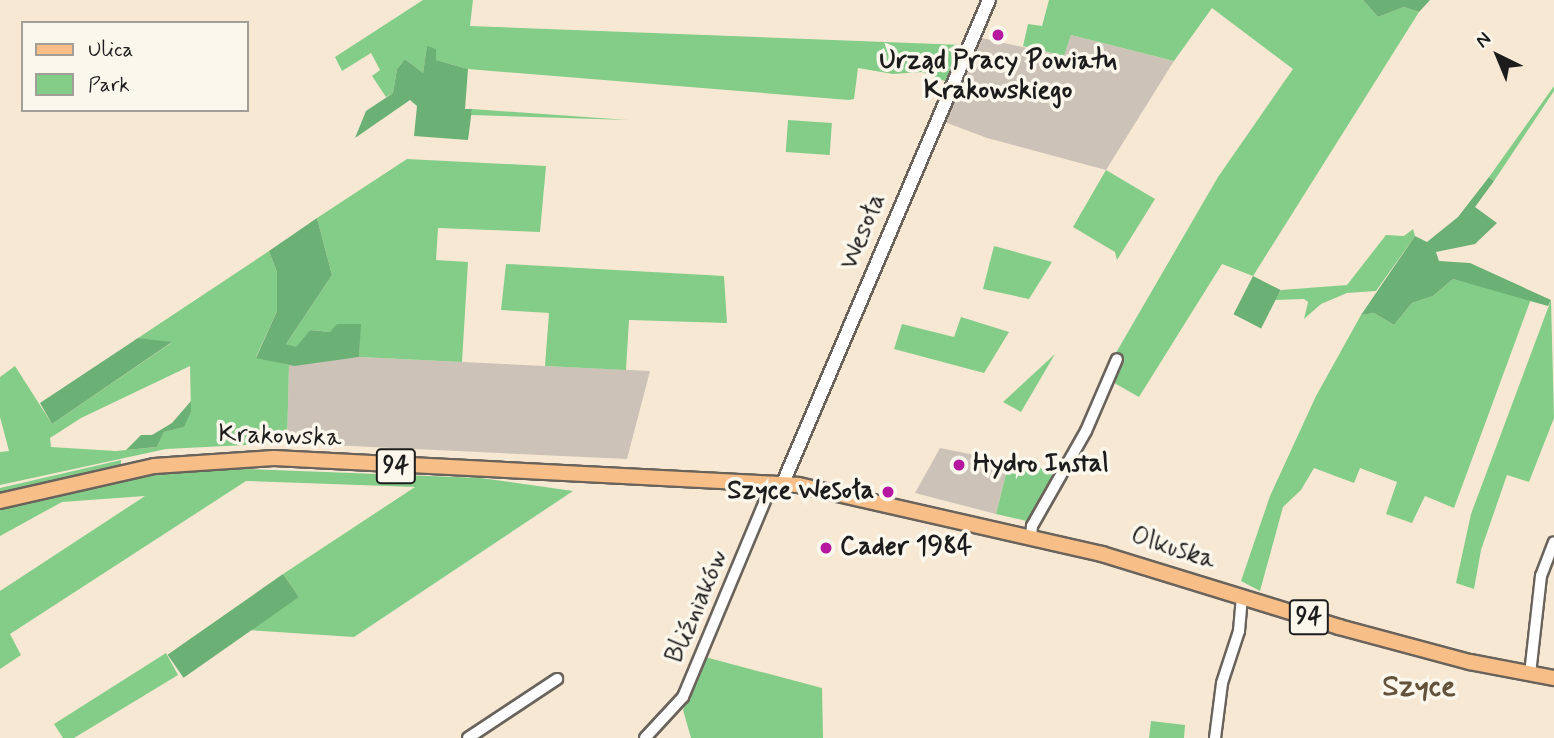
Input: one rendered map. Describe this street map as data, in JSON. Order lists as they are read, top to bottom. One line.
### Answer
{"streets":{"main road":["Krakowska","94","Olkuska"],"street":["Wesoła","Bliźniaków"]},"crossings":[["Wesoła","Krakowska"],["Wesoła","Olkuska"],["Wesoła","Bliźniaków"],["Krakowska","Olkuska"],["Krakowska","Bliźniaków"],["Olkuska","Bliźniaków"]],"districts":["Szyce"],"places":["Urząd Pracy Powiatu Krakowskiego","Hydro Instal","Szyce Wesoła","Cader 1984"],"legend":["Ulica","Park"],"north":"top left"}
